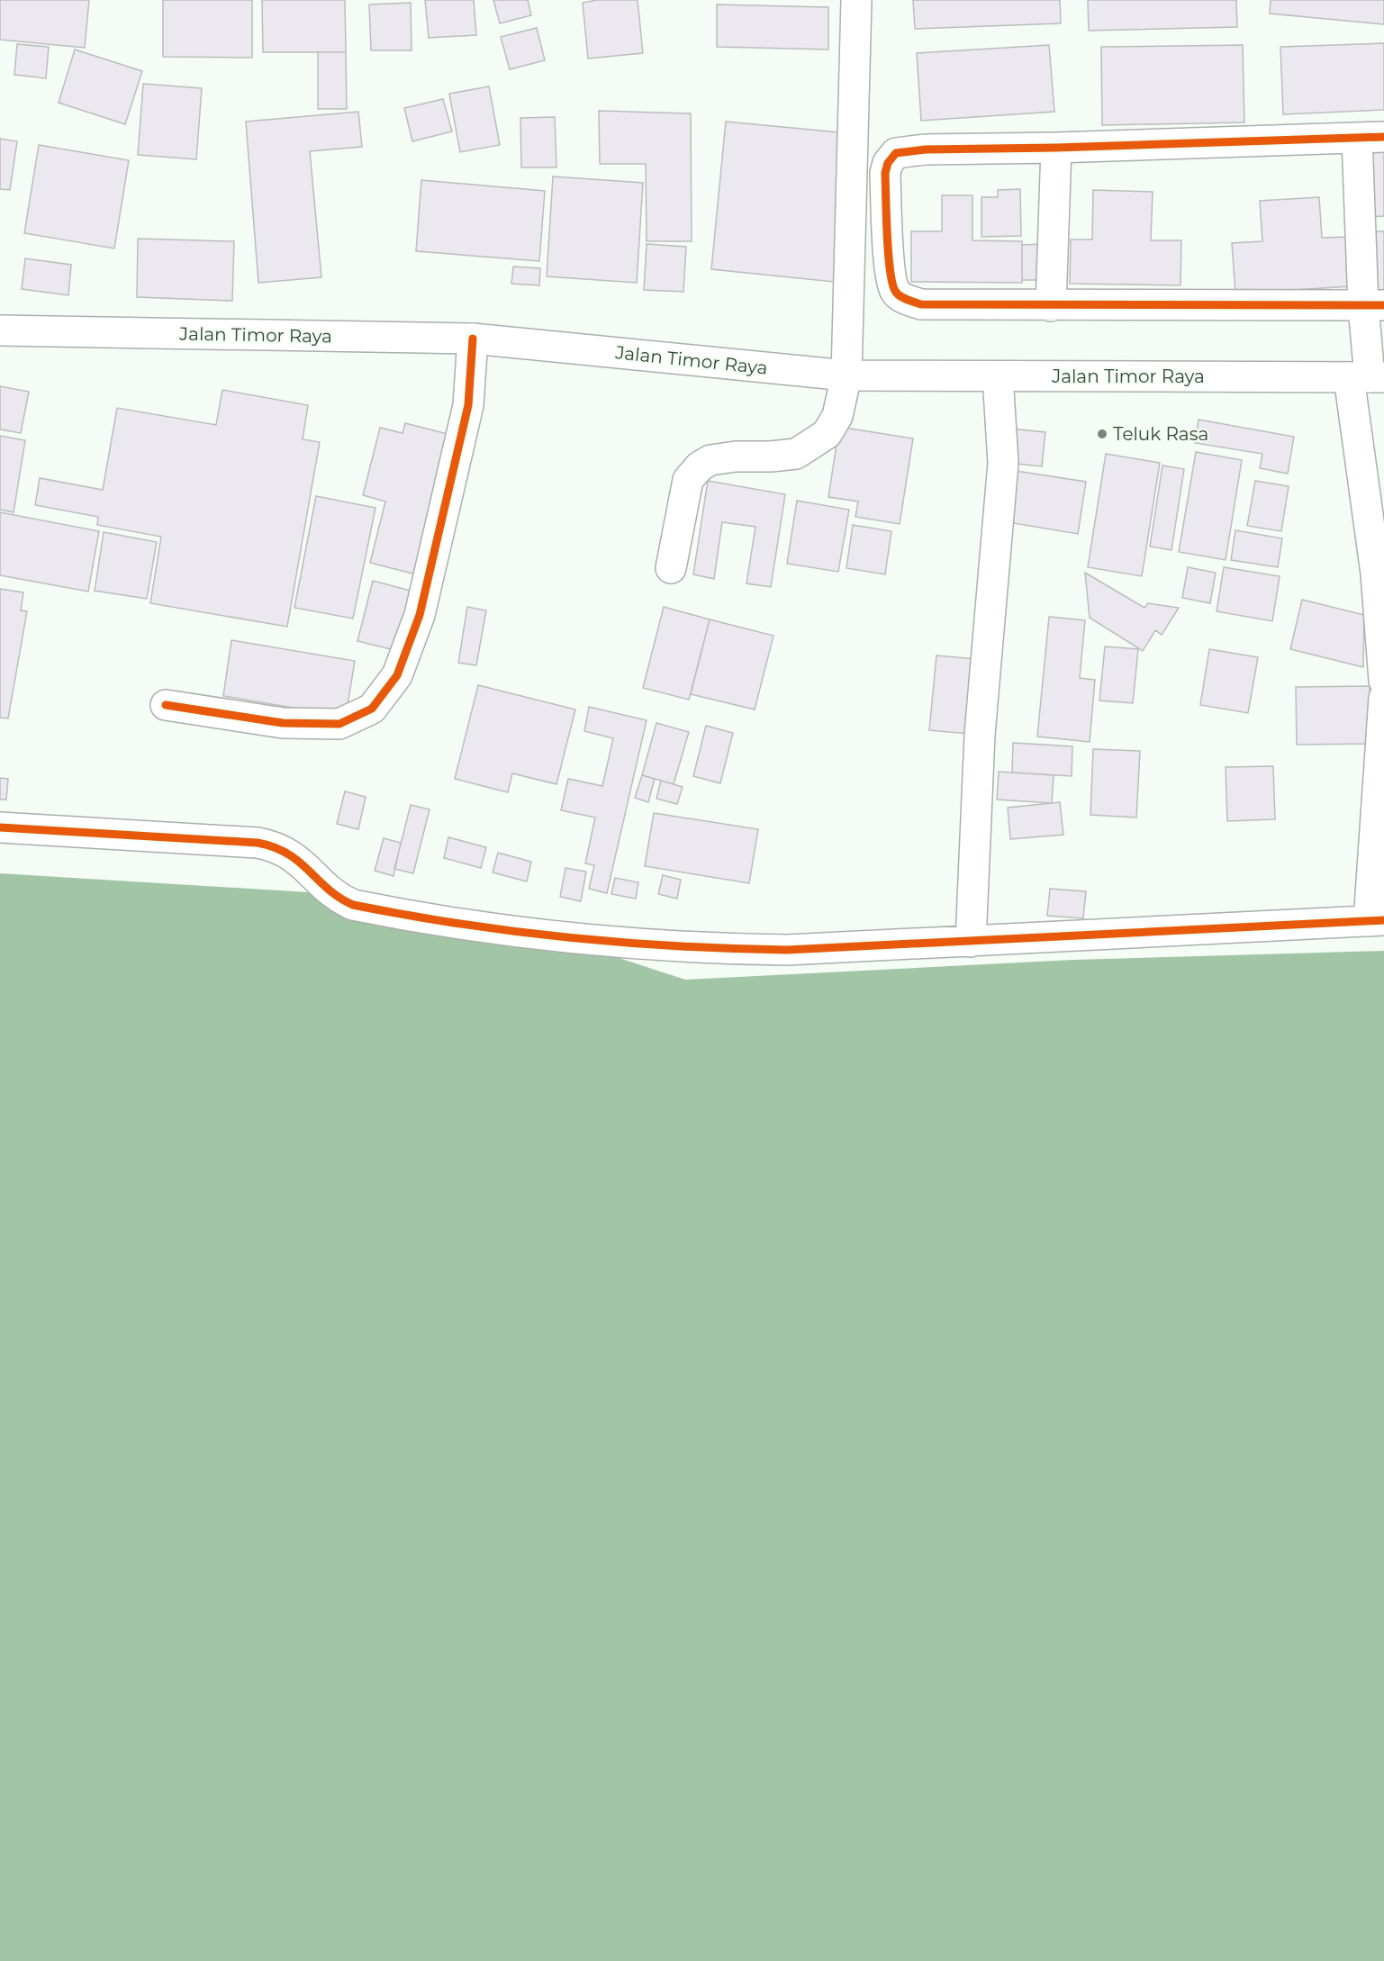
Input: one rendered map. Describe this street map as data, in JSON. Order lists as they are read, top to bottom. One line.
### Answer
{"streets":{"main road":["Jalan Timor Raya"]},"places":["Teluk Rasa"]}
